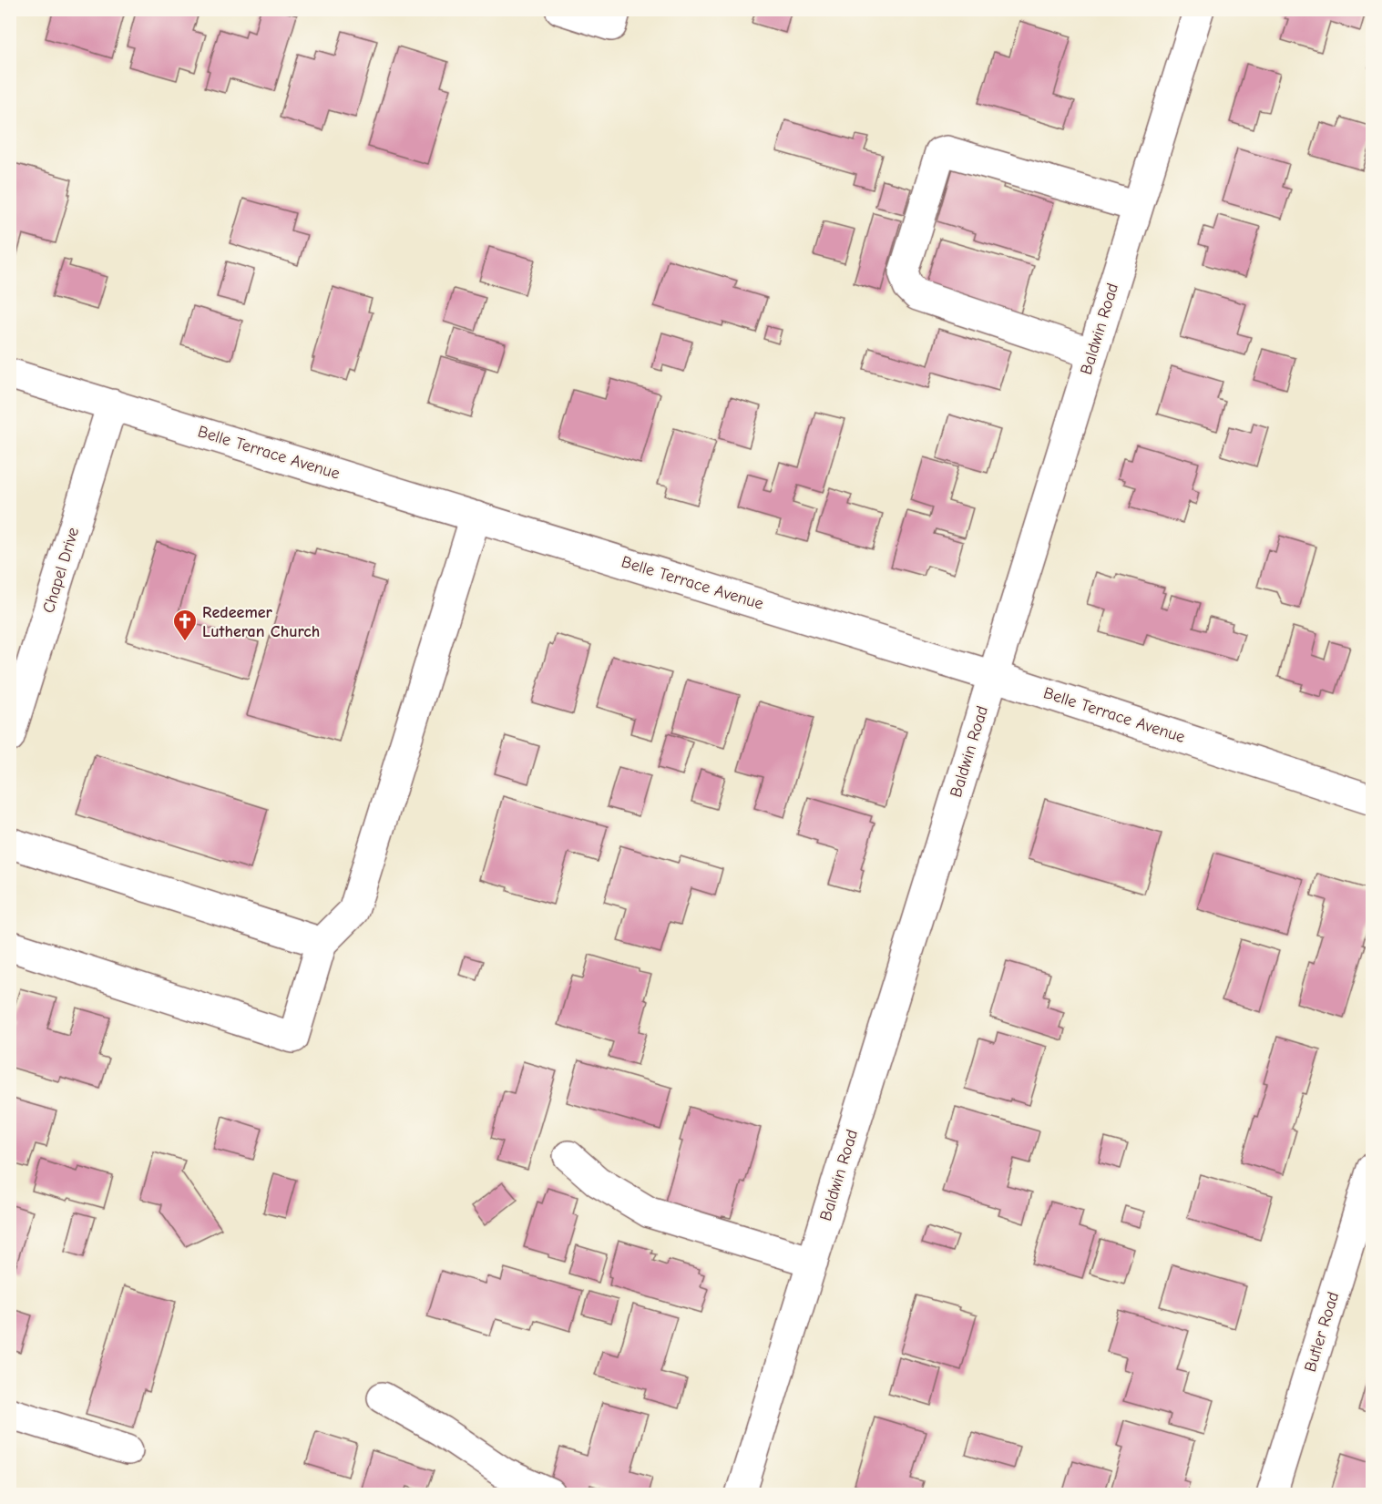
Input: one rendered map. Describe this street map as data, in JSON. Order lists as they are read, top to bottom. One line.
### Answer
{"streets":{"street":["Baldwin Road","Belle Terrace Avenue","Chapel Drive","Butler Road"]},"crossings":[["Baldwin Road","Belle Terrace Avenue"],["Belle Terrace Avenue","Chapel Drive"]],"places":{"church":["Redeemer Lutheran Church"]}}
